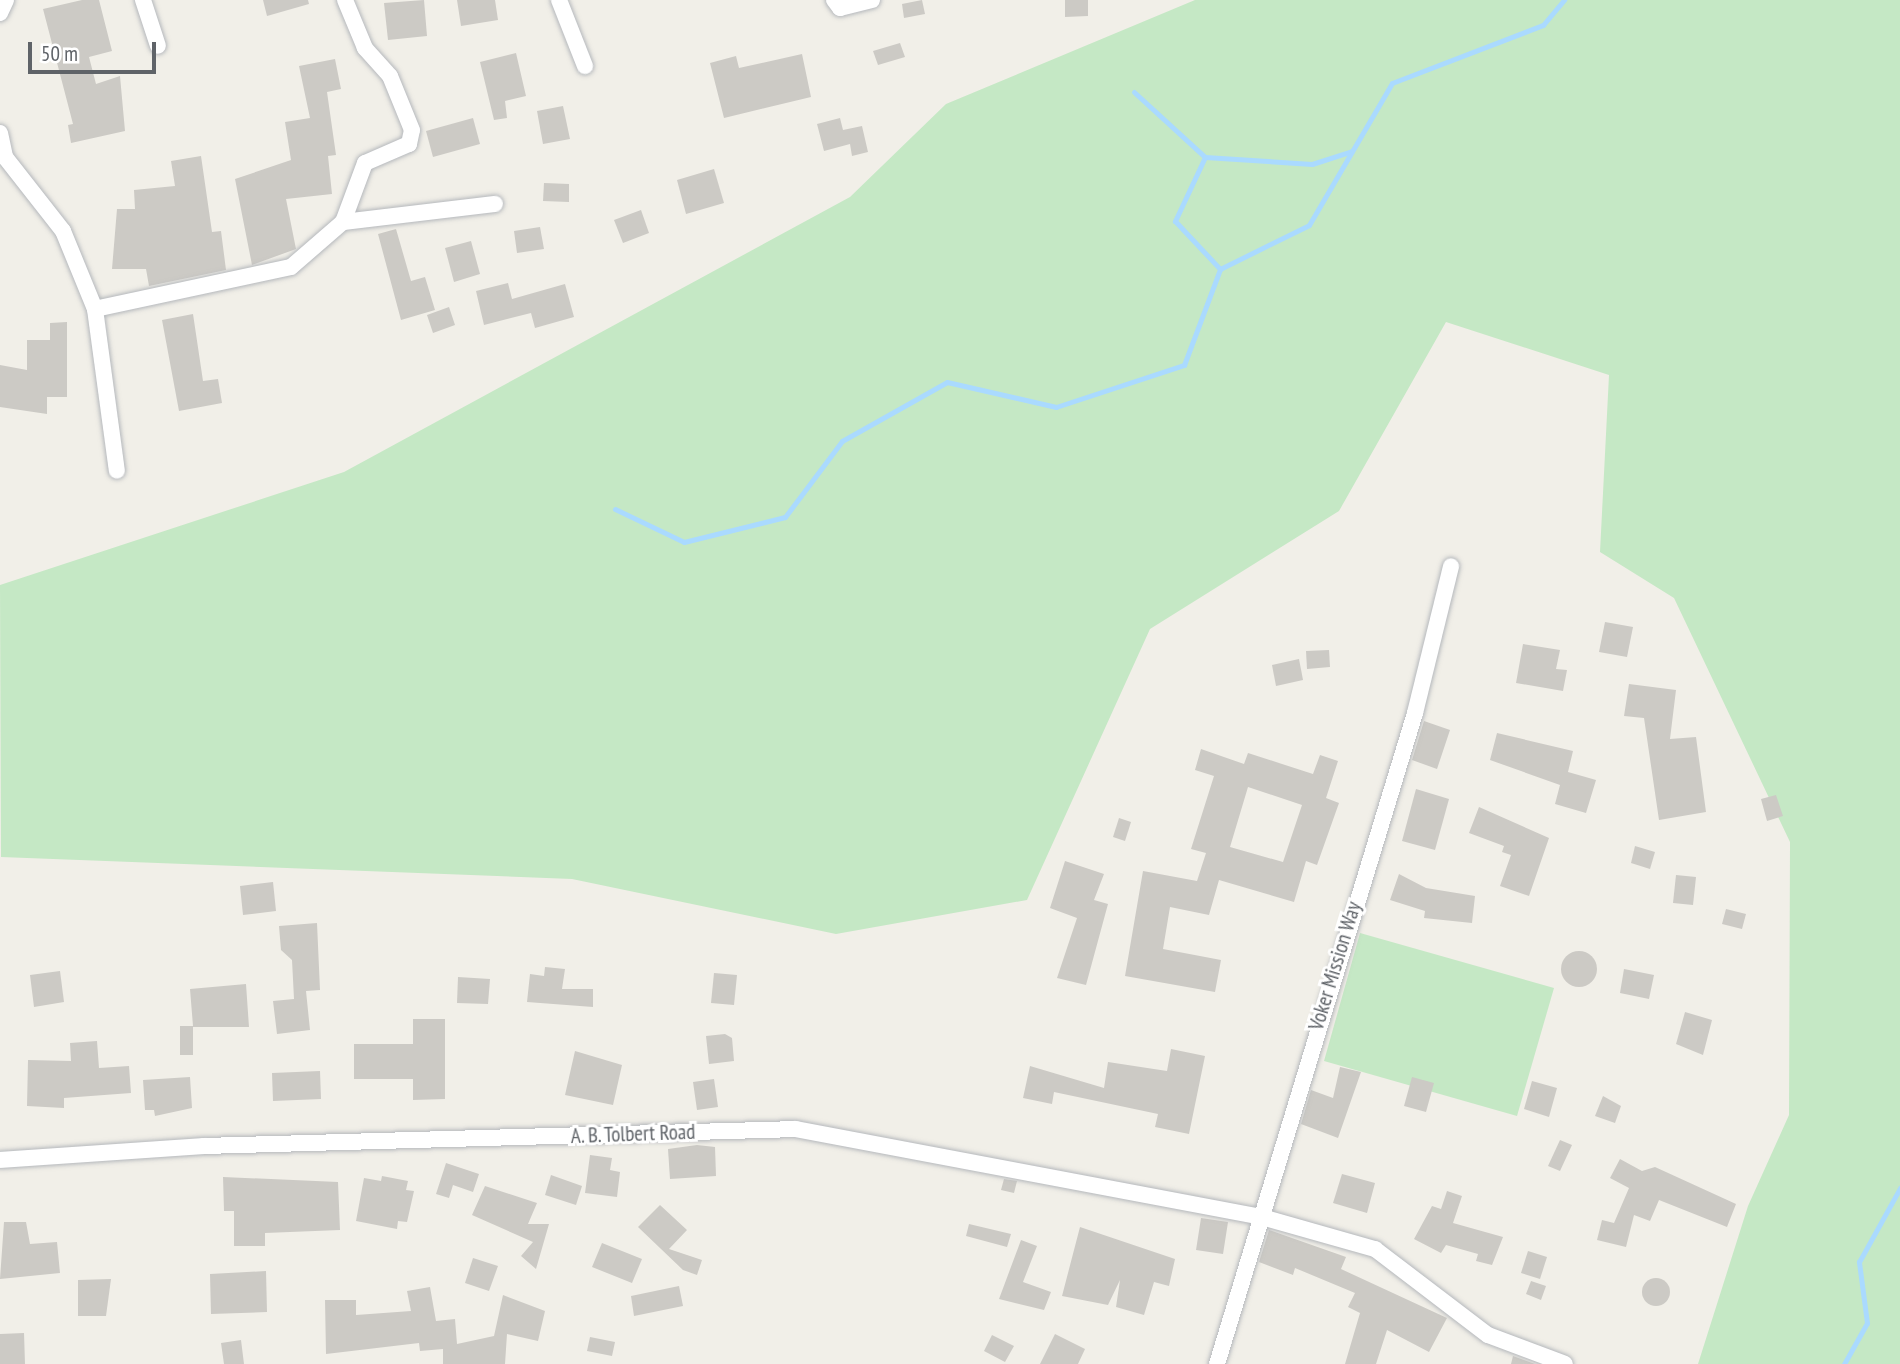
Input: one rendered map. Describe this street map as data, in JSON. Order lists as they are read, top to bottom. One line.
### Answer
{"streets":{"street":["Voker Mission Way","A. B. Tolbert Road"]},"crossings":[["Voker Mission Way","A. B. Tolbert Road"]],"scale_bar":"50 m"}
